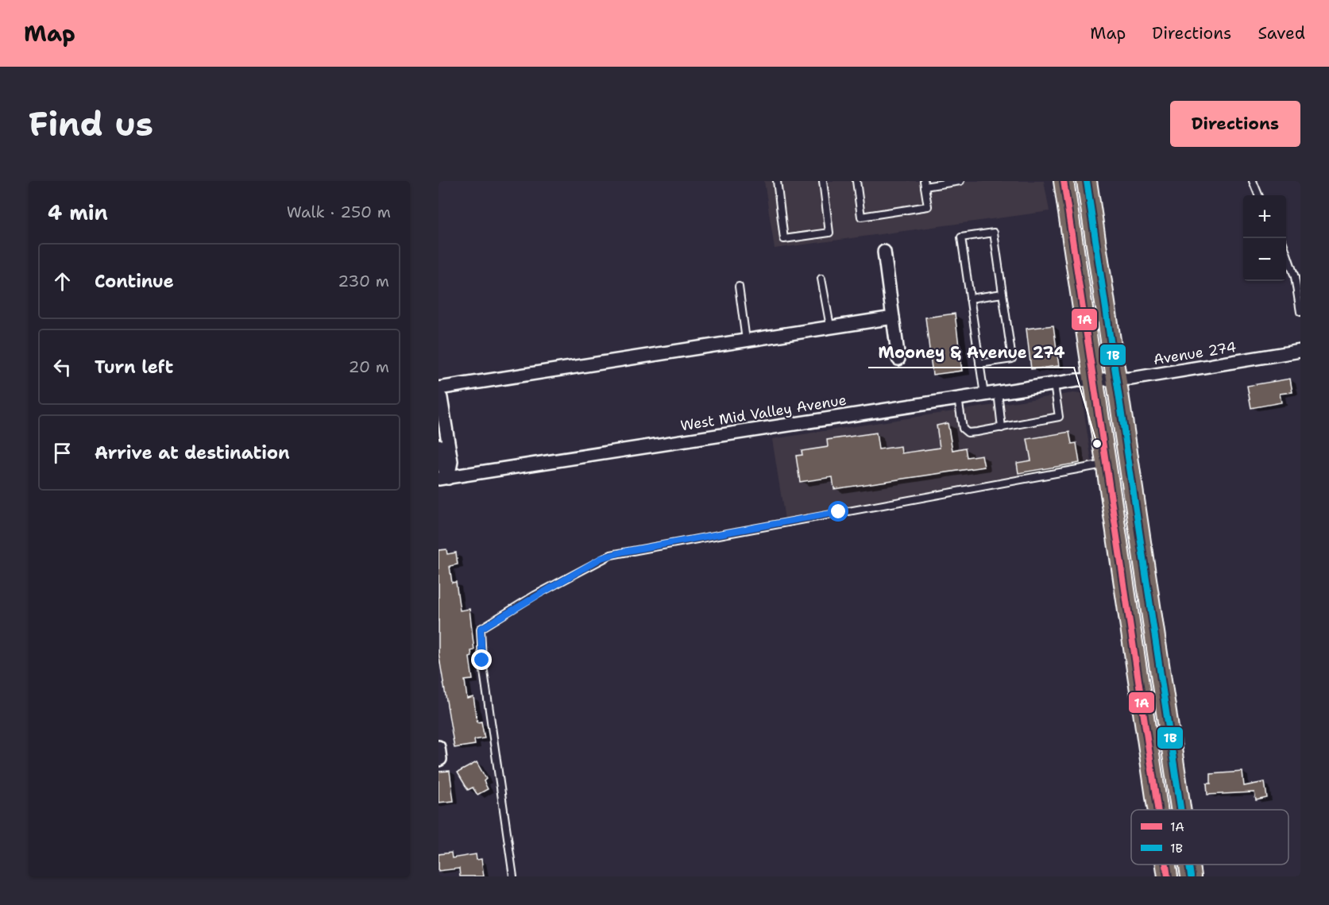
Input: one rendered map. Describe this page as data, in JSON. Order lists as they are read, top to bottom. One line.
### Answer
{"streets":{"street":["Avenue 274","West Mid Valley Avenue"]},"crossings":[["Avenue 274","West Mid Valley Avenue"]],"places":["Mooney & Avenue 274"],"lines":["transit line 1A","transit line 1B"],"legend":["1A","1B"],"page":{"header":"Map","nav":["Map","Directions","Saved"],"buttons":"Directions","title":"Find us","heading":["4 min","Walk · 250 m"],"map_buttons":["+","−"],"list":[["Continue","230 m"],["Turn left","20 m"],"Arrive at destination"]}}
